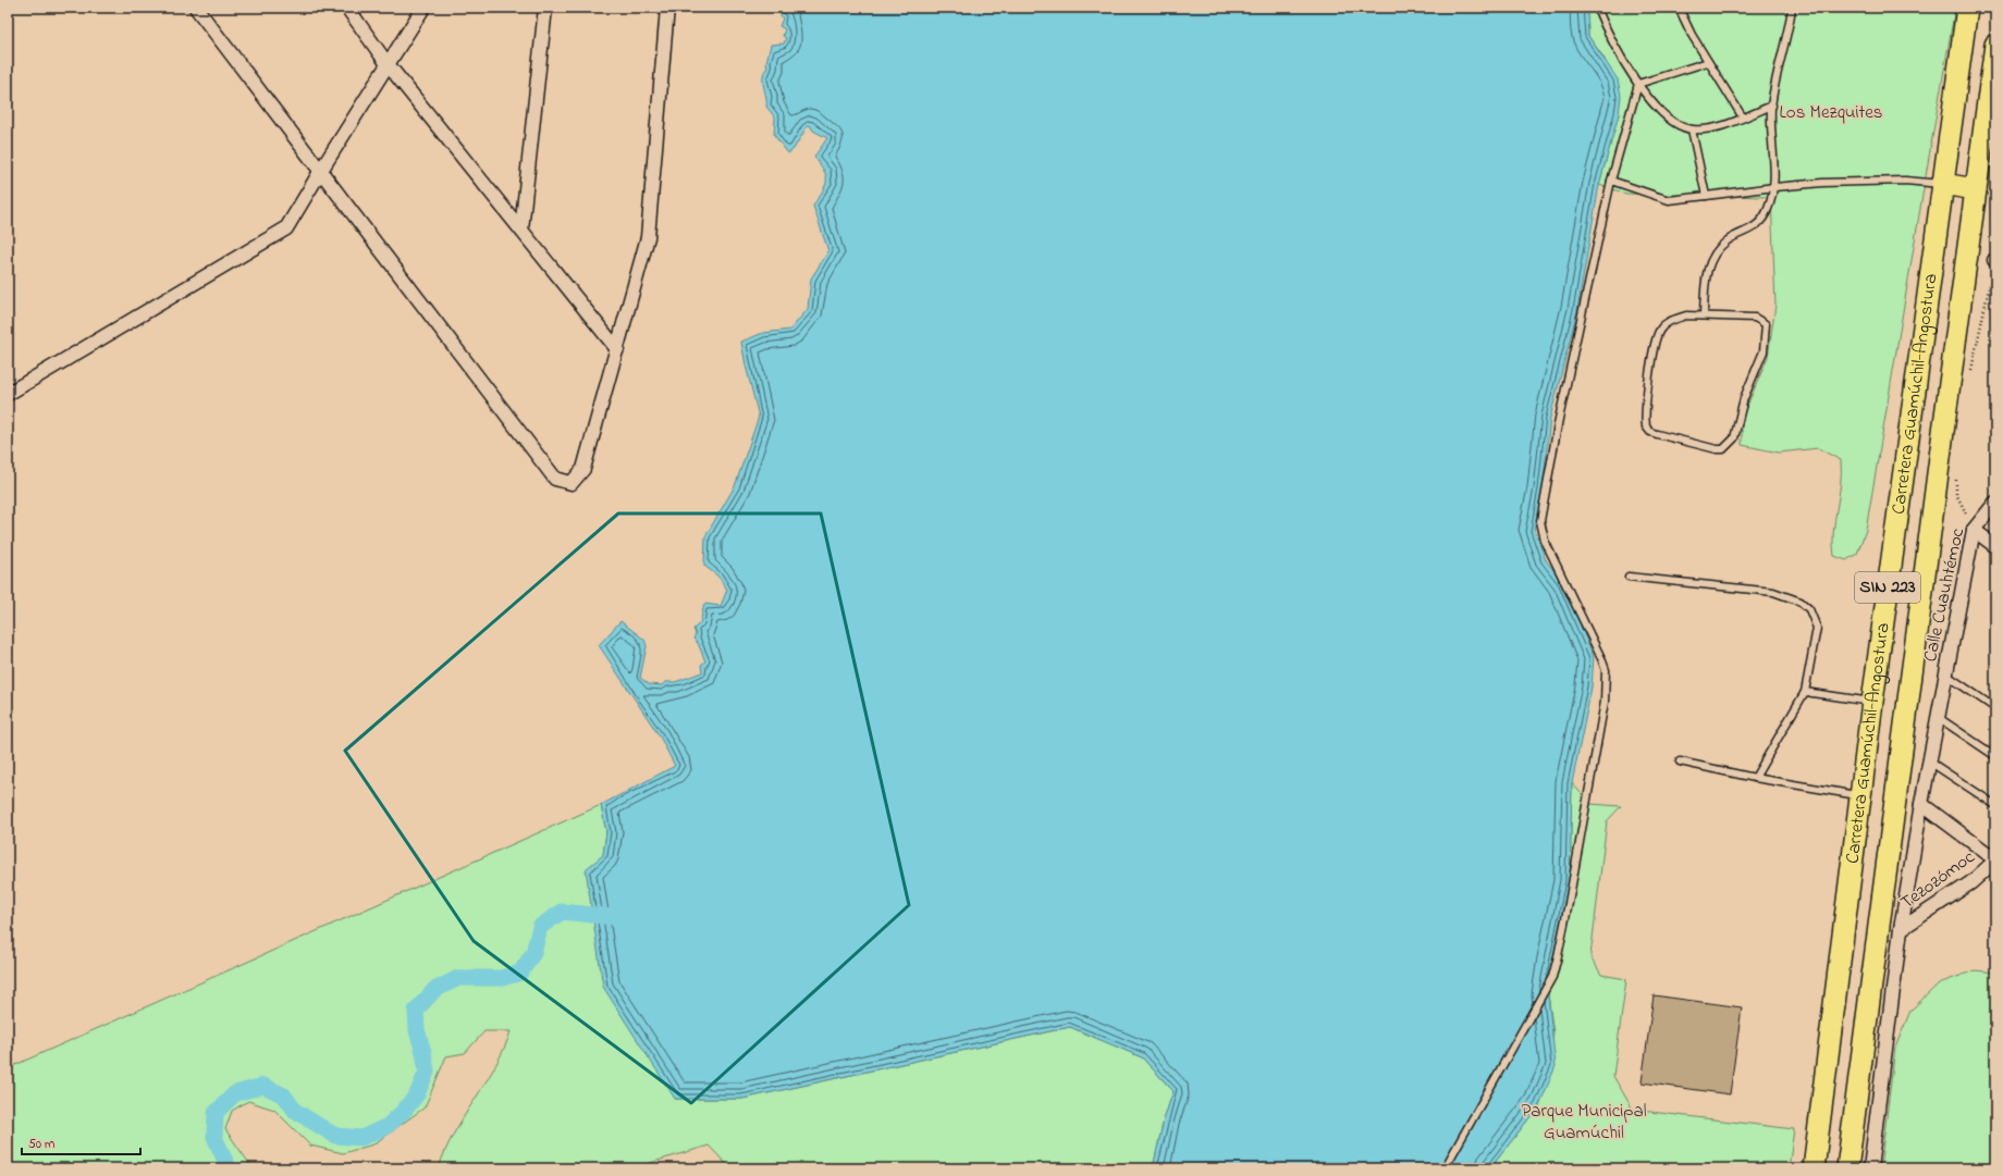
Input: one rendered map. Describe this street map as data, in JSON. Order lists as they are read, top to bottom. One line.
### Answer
{"streets":{"main road":["Carretera Guamúchil-Angostura","SIN 223"],"street":["Calle Cuauhtémoc","Tezozómoc"]},"crossings":[["Calle Cuauhtémoc","Tezozómoc"]],"parks":["Los Mezquites","Parque Municipal Guamúchil"],"scale_bar":"50 m"}
